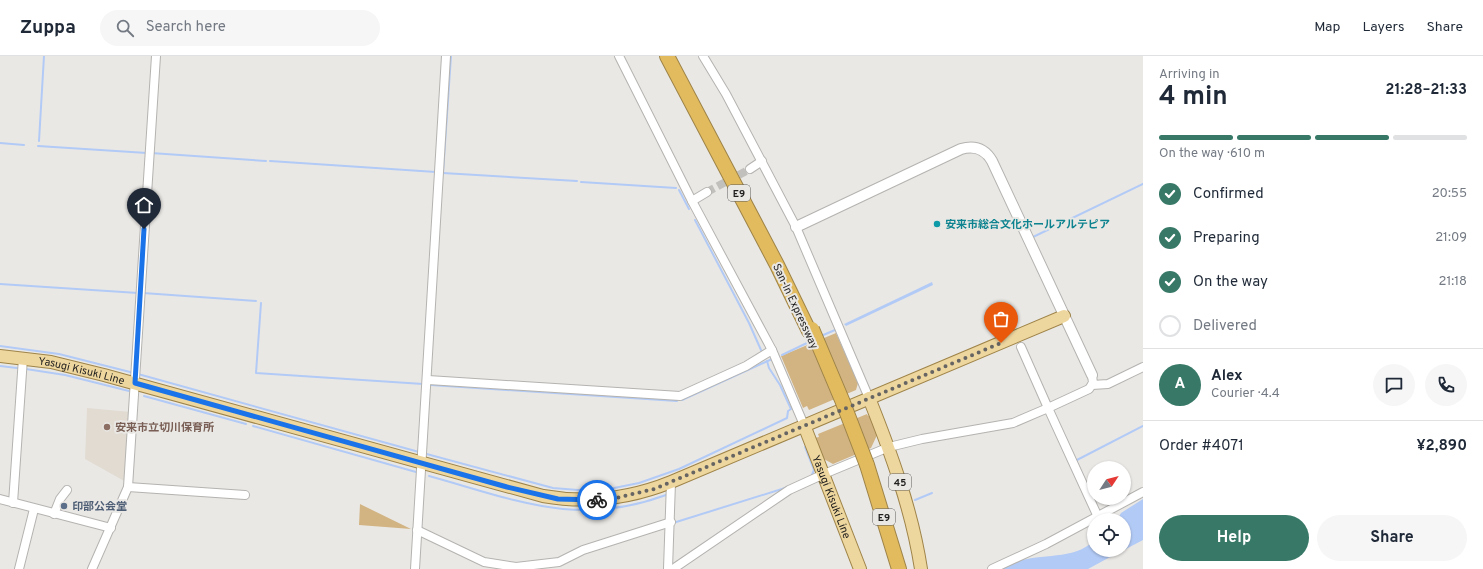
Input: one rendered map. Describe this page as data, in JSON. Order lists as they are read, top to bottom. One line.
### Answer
{"streets":{"highway":["E9","San-In Expressway"],"main road":["Yasugi Kisuki Line","45"]},"crossings":[["Yasugi Kisuki Line","45"]],"places":["安来市総合文化ホールアルテピア","安来市立切川保育所","印部公会堂"],"north":"top right","page":{"header":"Zuppa","search":"Search here","nav":["Map","Layers","Share"],"heading":["4 min","Arriving in","21:28–21:33"],"panel":["Alex","Courier · 4.4","Order #4071","¥2,890"],"bar":"On the way · 610 m","list":[["Confirmed","20:55"],["Preparing","21:09"],["On the way","21:18"],"Delivered"],"round":"A","buttons":["Help","Share"]}}
